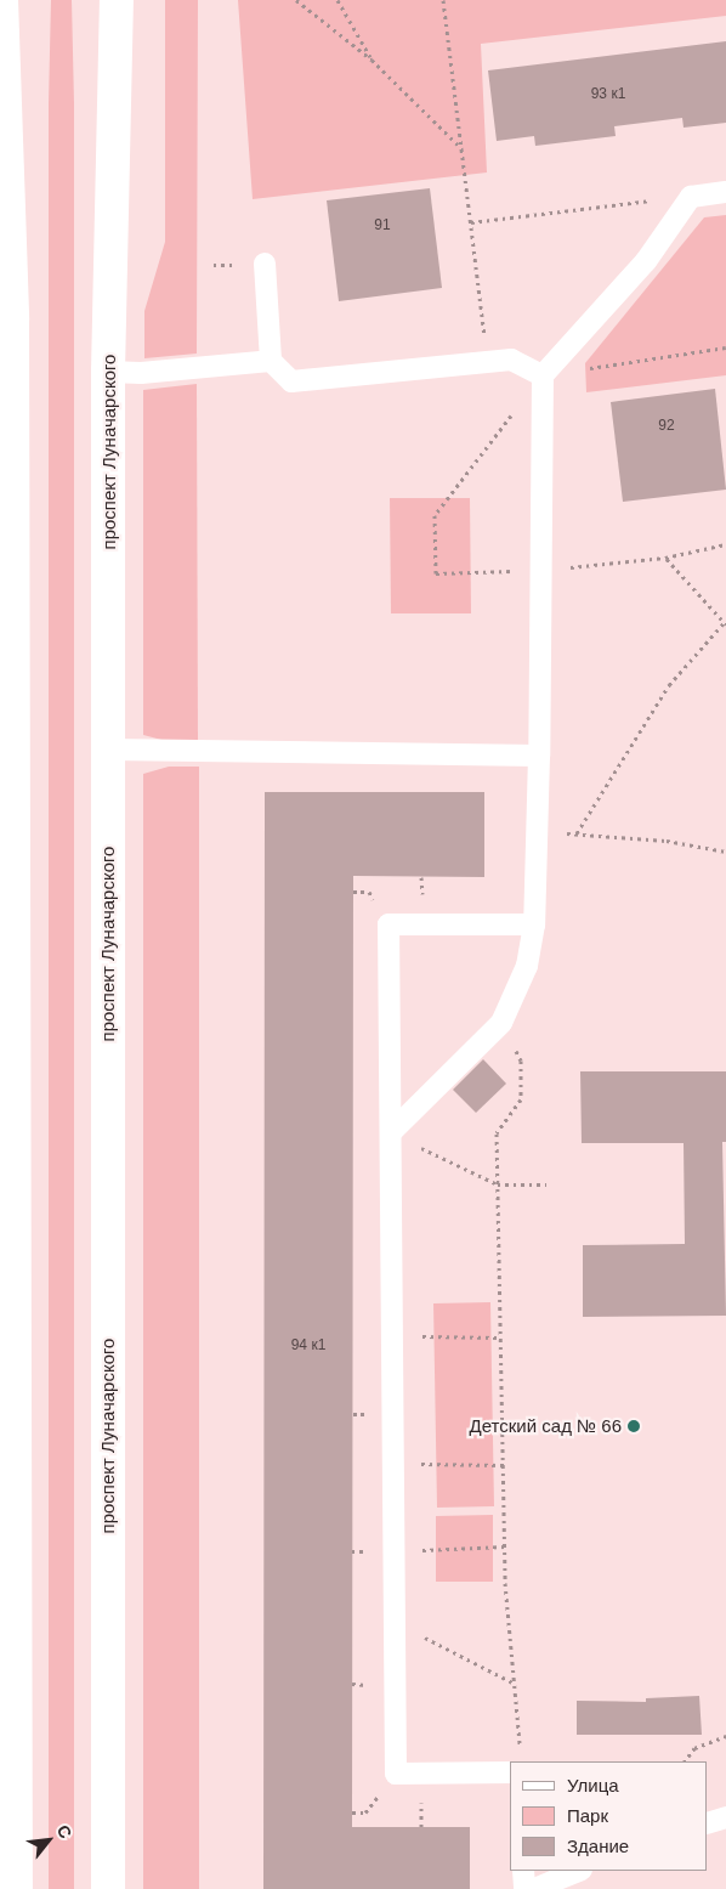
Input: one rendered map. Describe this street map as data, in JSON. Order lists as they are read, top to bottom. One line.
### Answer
{"streets":{"main road":["проспект Луначарского"]},"places":["Детский сад № 66"],"house_numbers":["93 к1","91","92","94 к1"],"legend":["Улица","Парк","Здание"],"north":"top right"}
